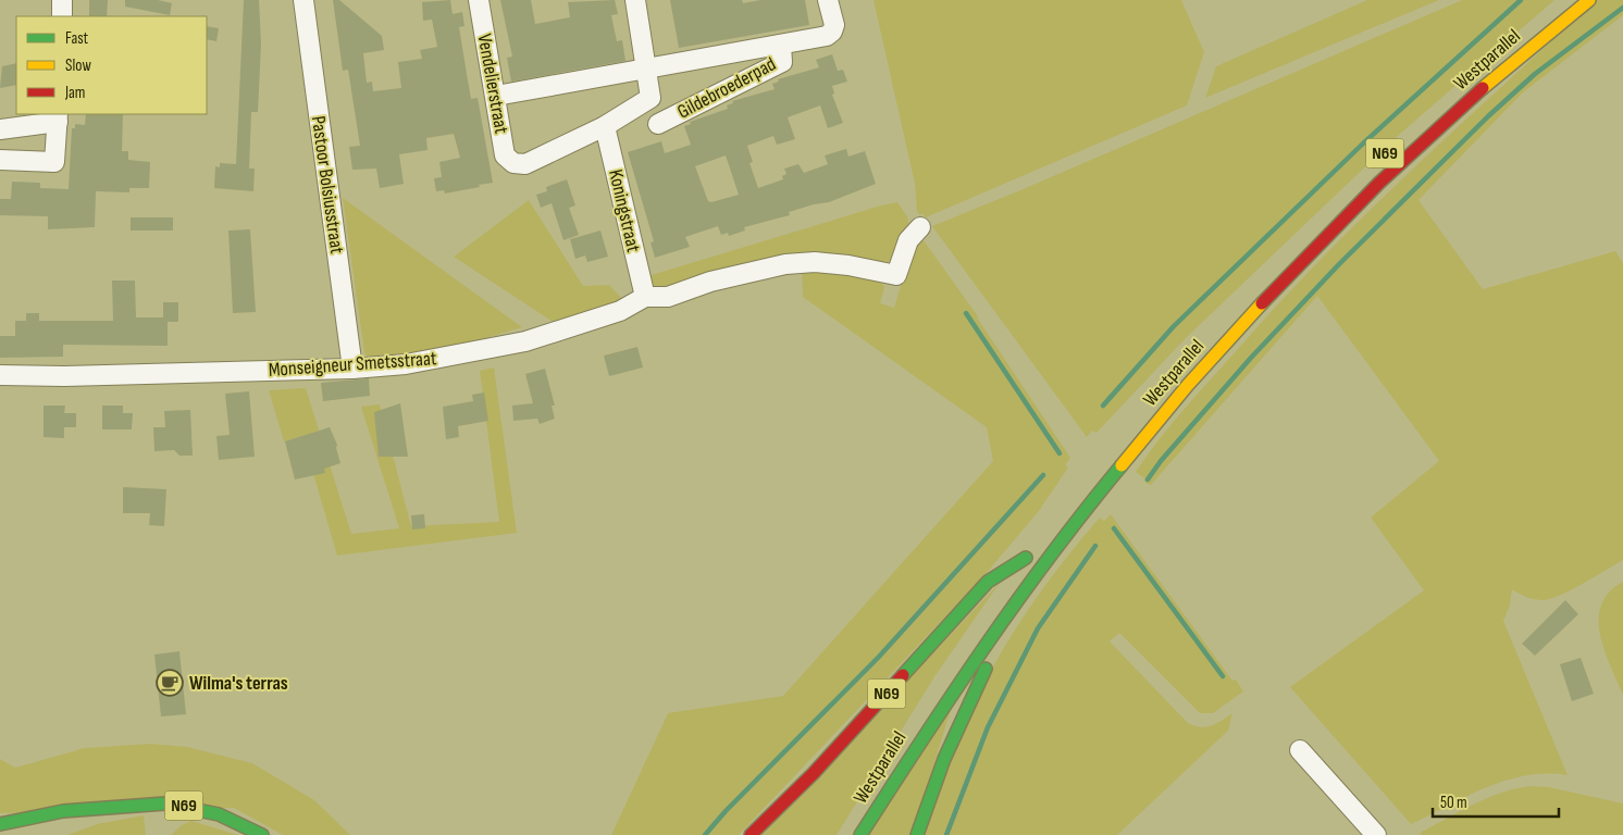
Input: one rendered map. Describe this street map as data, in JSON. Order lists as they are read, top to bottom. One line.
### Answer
{"streets":{"main road":["Westparallel","N69"],"street":["Vendelierstraat","Gildebroederpad","Pastoor Bolsiusstraat","Koningstraat","Monseigneur Smetsstraat"]},"crossings":[["Westparallel","N69"],["Vendelierstraat","Koningstraat"],["Pastoor Bolsiusstraat","Monseigneur Smetsstraat"],["Koningstraat","Monseigneur Smetsstraat"]],"places":{"cafe":["Wilma's terras"]},"legend":["Fast","Slow","Jam"],"scale_bar":"50 m"}
